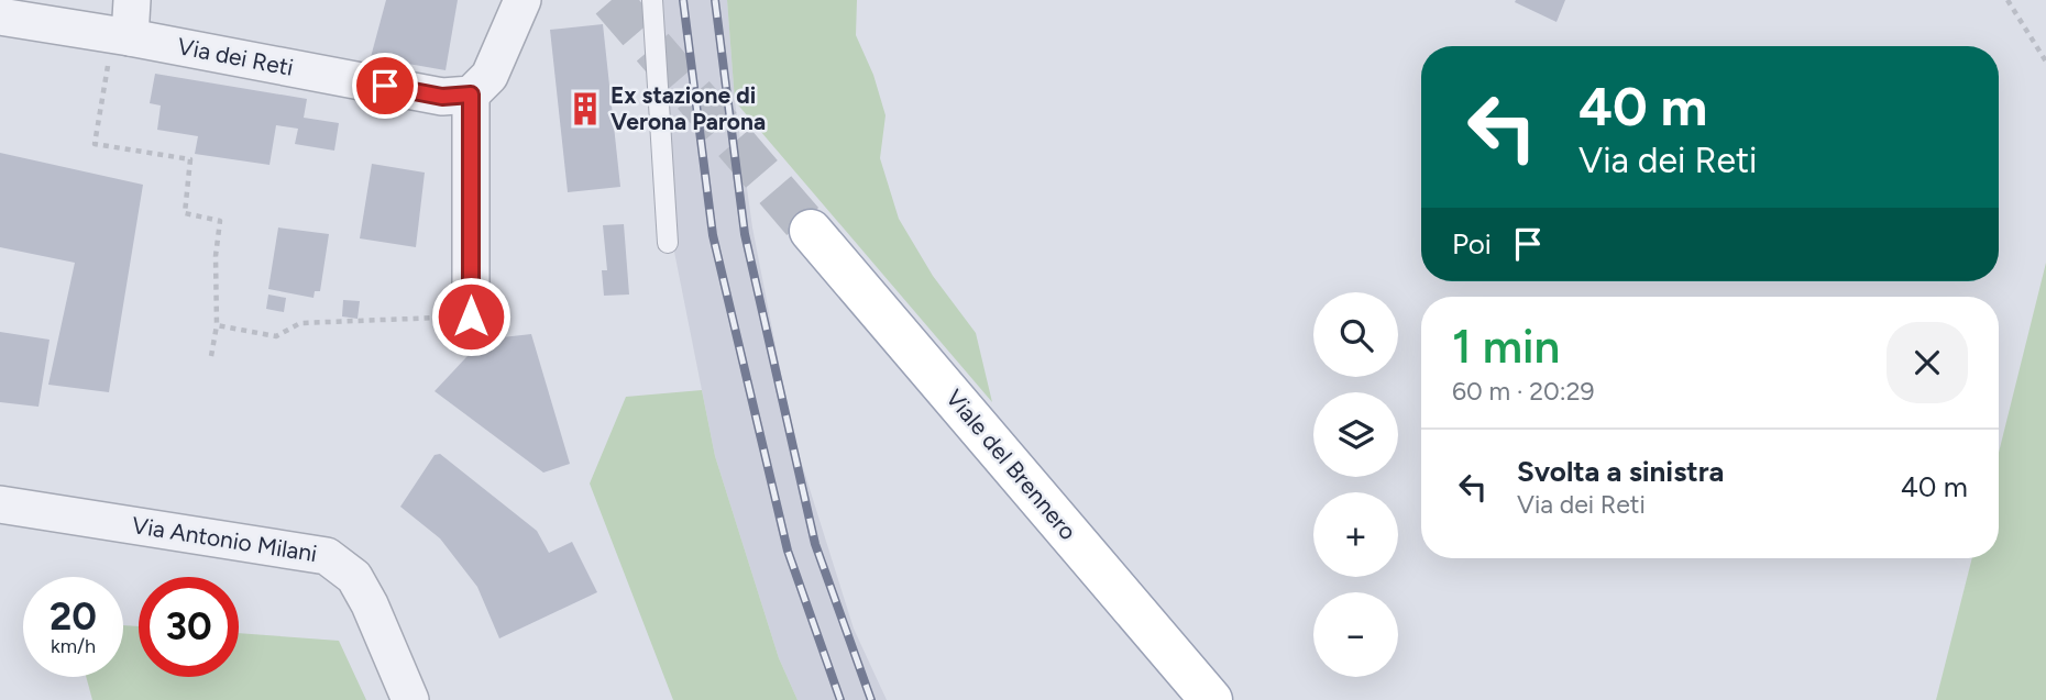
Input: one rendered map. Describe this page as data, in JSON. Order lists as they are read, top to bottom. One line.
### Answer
{"streets":{"main road":["Viale del Brennero"],"street":["Via dei Reti","Via Antonio Milani"]},"places":{"building":["Ex stazione di Verona Parona"]},"page":{"turn":["40 m","Via dei Reti"],"then":"Poi","map_buttons":["+","−"],"heading":["1 min","60 m · 20:29"],"list":[{"name":"Svolta a sinistra","note":"Via dei Reti","value":"40 m"}],"speed":"20 km/h","limit":"30"}}
